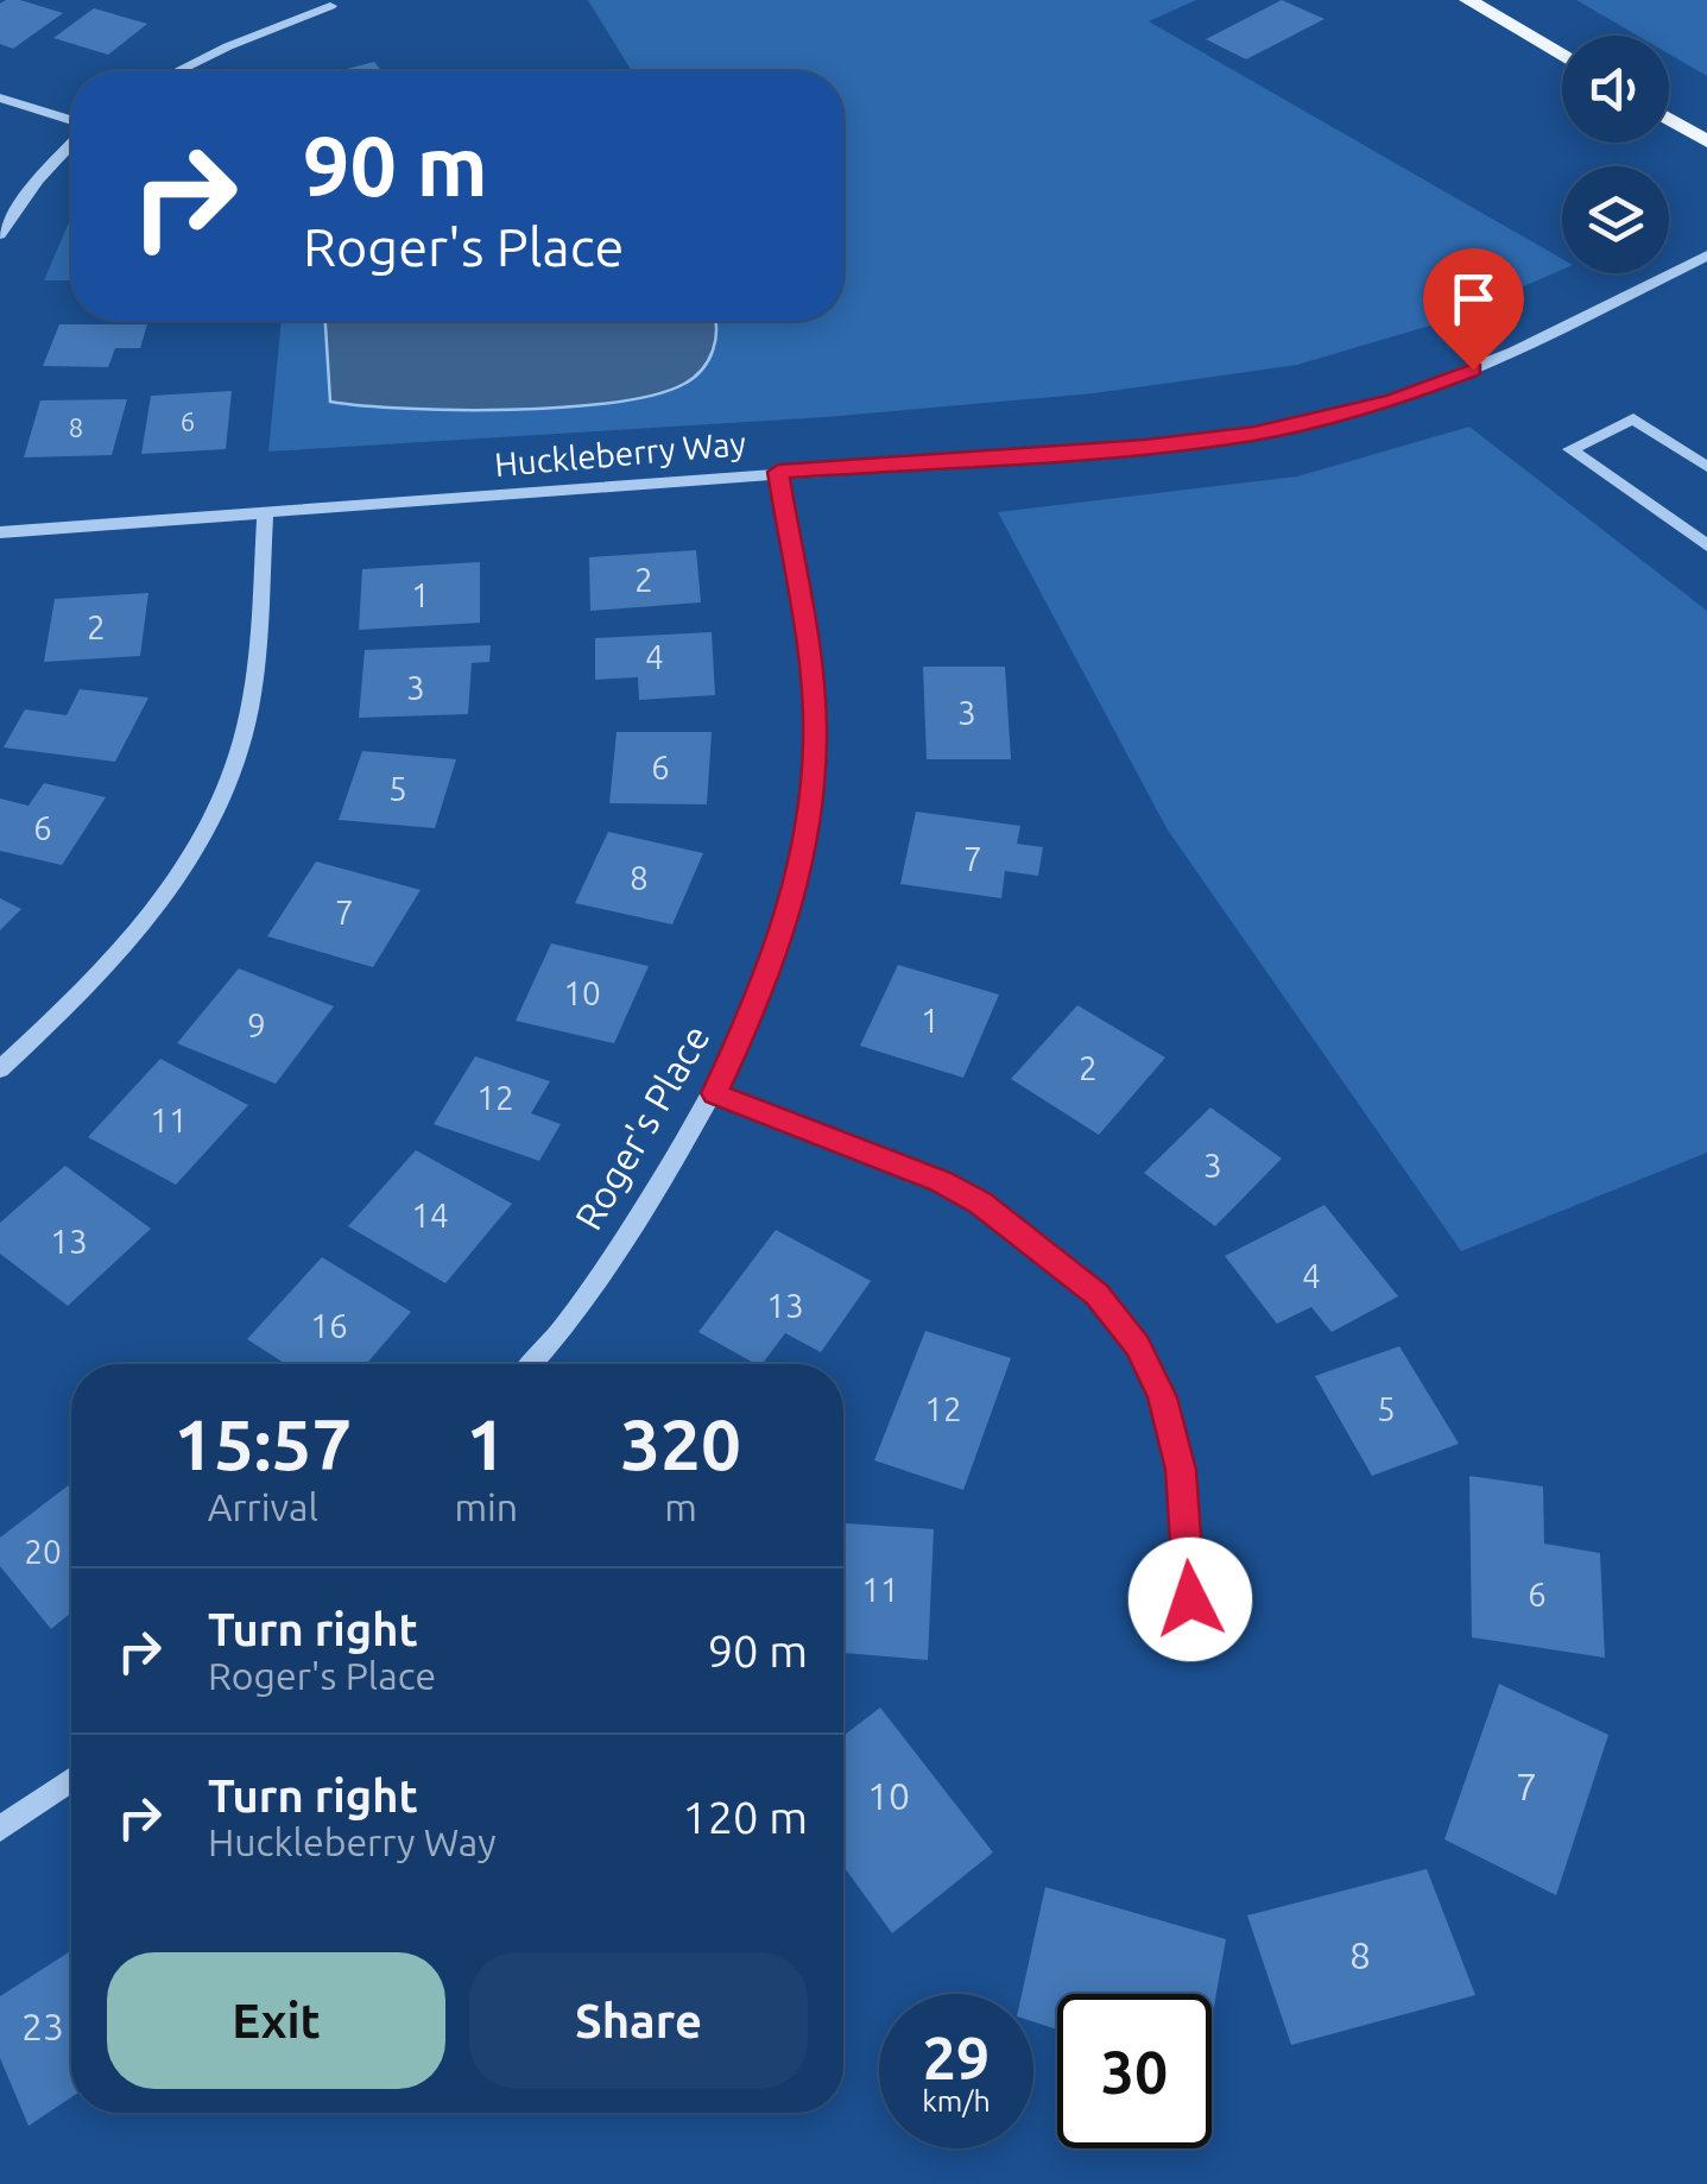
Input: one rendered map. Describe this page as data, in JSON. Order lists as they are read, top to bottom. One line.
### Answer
{"streets":{"street":["Huckleberry Way","Roger's Place"]},"crossings":[["Huckleberry Way","Roger's Place"]],"house_numbers":["6","8","2","1","2","4","3","3","6","5","6","7","8","7","10","1","9","2","12","11","3","14","13","4","13","16","12","5","20","11","6","7","10","8","23"],"page":{"turn":["90 m","Roger's Place"],"eta":["15:57","Arrival","1","min","320","m"],"list":[{"name":"Turn right","note":"Roger's Place","value":"90 m"},{"name":"Turn right","note":"Huckleberry Way","value":"120 m"}],"buttons":["Exit","Share"],"speed":"29 km/h","limit":"30"}}
